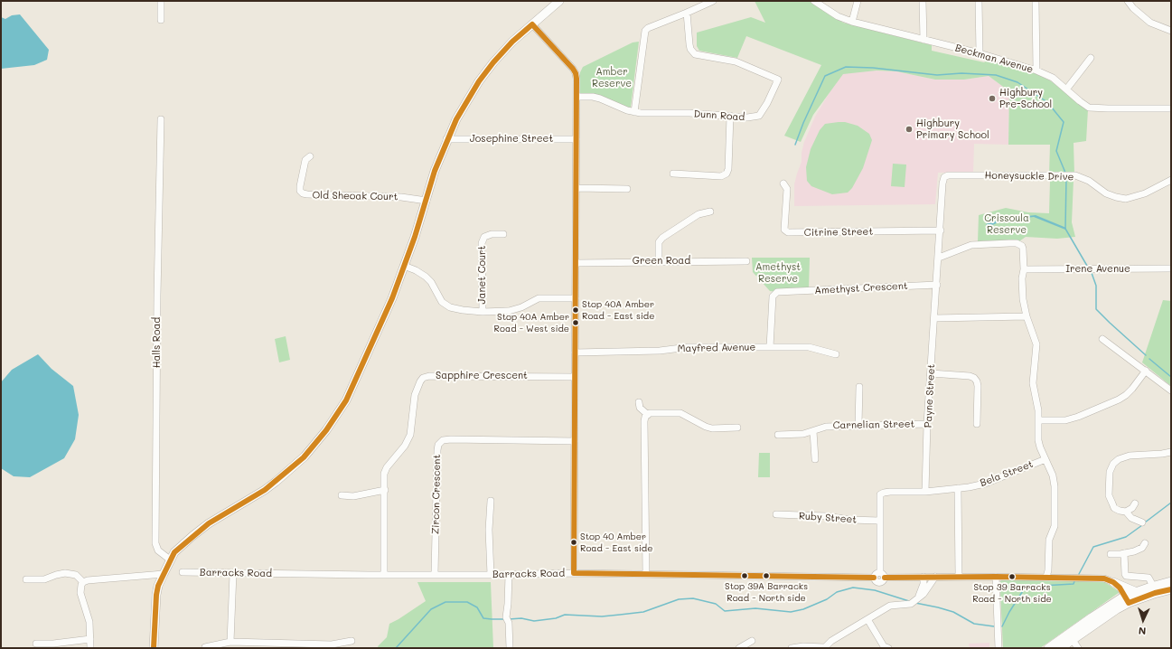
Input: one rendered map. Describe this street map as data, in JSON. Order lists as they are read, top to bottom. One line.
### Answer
{"streets":{"street":["Beckman Avenue","Dunn Road","Josephine Street","Honeysuckle Drive","Old Sheoak Court","Citrine Street","Green Road","Irene Avenue","Janet Court","Amethyst Crescent","Halls Road","Mayfred Avenue","Sapphire Crescent","Payne Street","Carnelian Street","Bela Street","Zircon Crescent","Ruby Street","Barracks Road"]},"crossings":[["Honeysuckle Drive","Payne Street"],["Citrine Street","Payne Street"],["Amethyst Crescent","Mayfred Avenue"],["Amethyst Crescent","Payne Street"],["Sapphire Crescent","Barracks Road"],["Payne Street","Carnelian Street"],["Payne Street","Bela Street"],["Zircon Crescent","Barracks Road"]],"parks":["Amber Reserve","Crissoula Reserve","Amethyst Reserve"],"places":["Highbury Pre-School","Highbury Primary School","Stop 40A Amber Road - East side","Stop 40A Amber Road - West side","Stop 40 Amber Road - East side","Stop 39A Barracks Road - North side","Stop 39 Barracks Road - North side"],"north":"bottom"}
